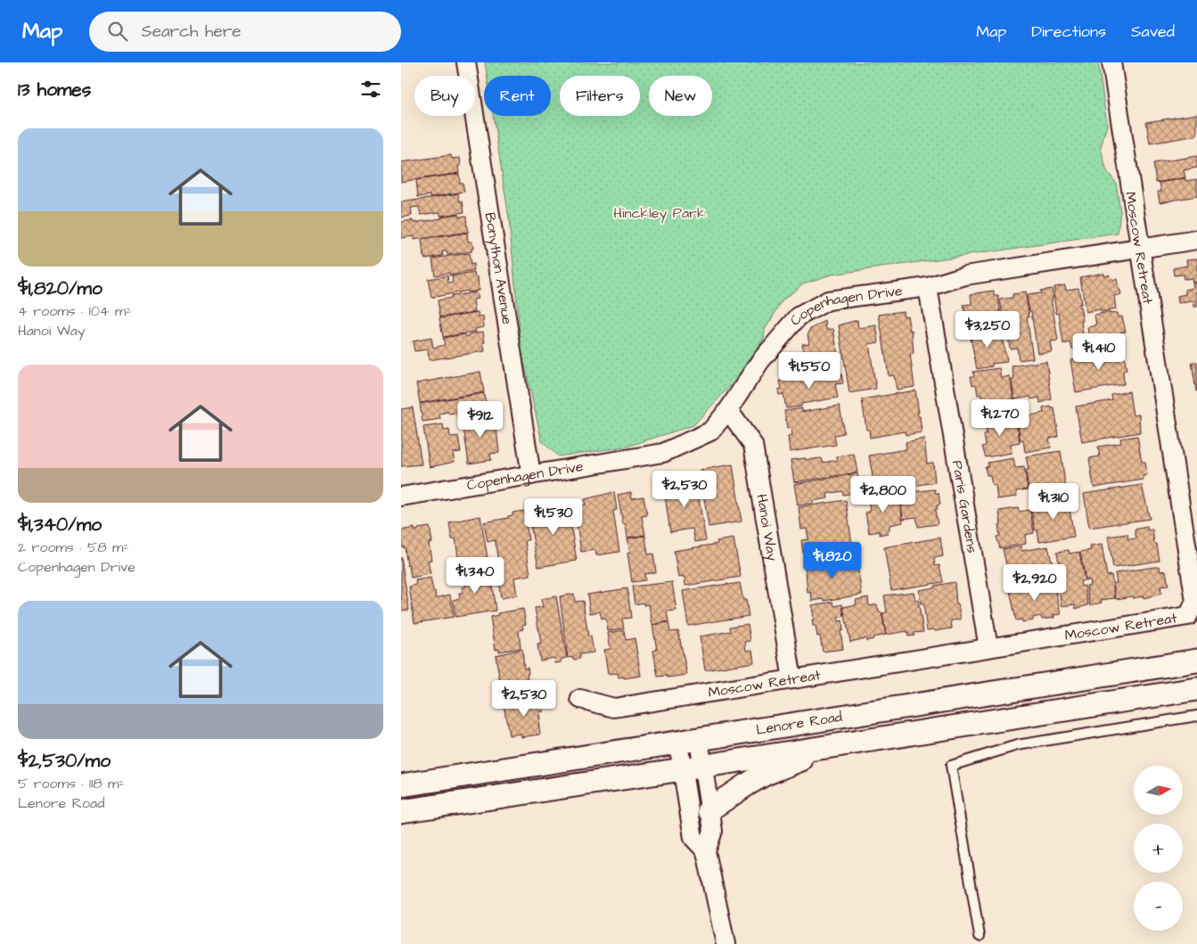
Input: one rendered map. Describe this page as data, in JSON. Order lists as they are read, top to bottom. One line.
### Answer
{"streets":{"street":["Moscow Retreat","Bonython Avenue","Copenhagen Drive","Paris Gardens","Hanoi Way","Lenore Road"]},"crossings":[["Moscow Retreat","Copenhagen Drive"],["Moscow Retreat","Paris Gardens"],["Moscow Retreat","Hanoi Way"],["Bonython Avenue","Copenhagen Drive"],["Copenhagen Drive","Paris Gardens"],["Copenhagen Drive","Hanoi Way"]],"parks":["Hinckley Park"],"north":"right","page":{"header":"Map","search":"Search here","nav":["Map","Directions","Saved"],"heading":"13 homes","chip":["Buy","Rent","Filters","New"],"list":[{"name":"$1,820/mo","note":"4 rooms · 104 m² · Hanoi Way"},{"name":"$1,340/mo","note":"2 rooms · 58 m² · Copenhagen Drive"},{"name":"$2,530/mo","note":"5 rooms · 118 m² · Lenore Road"}],"price":["$3,250","$1,410","$1,550","$1,270","$912","$2,530","$2,800","$1,310","$1,530","$1,820","$1,340","$2,920","$2,530"],"map_buttons":["+","−"]}}
